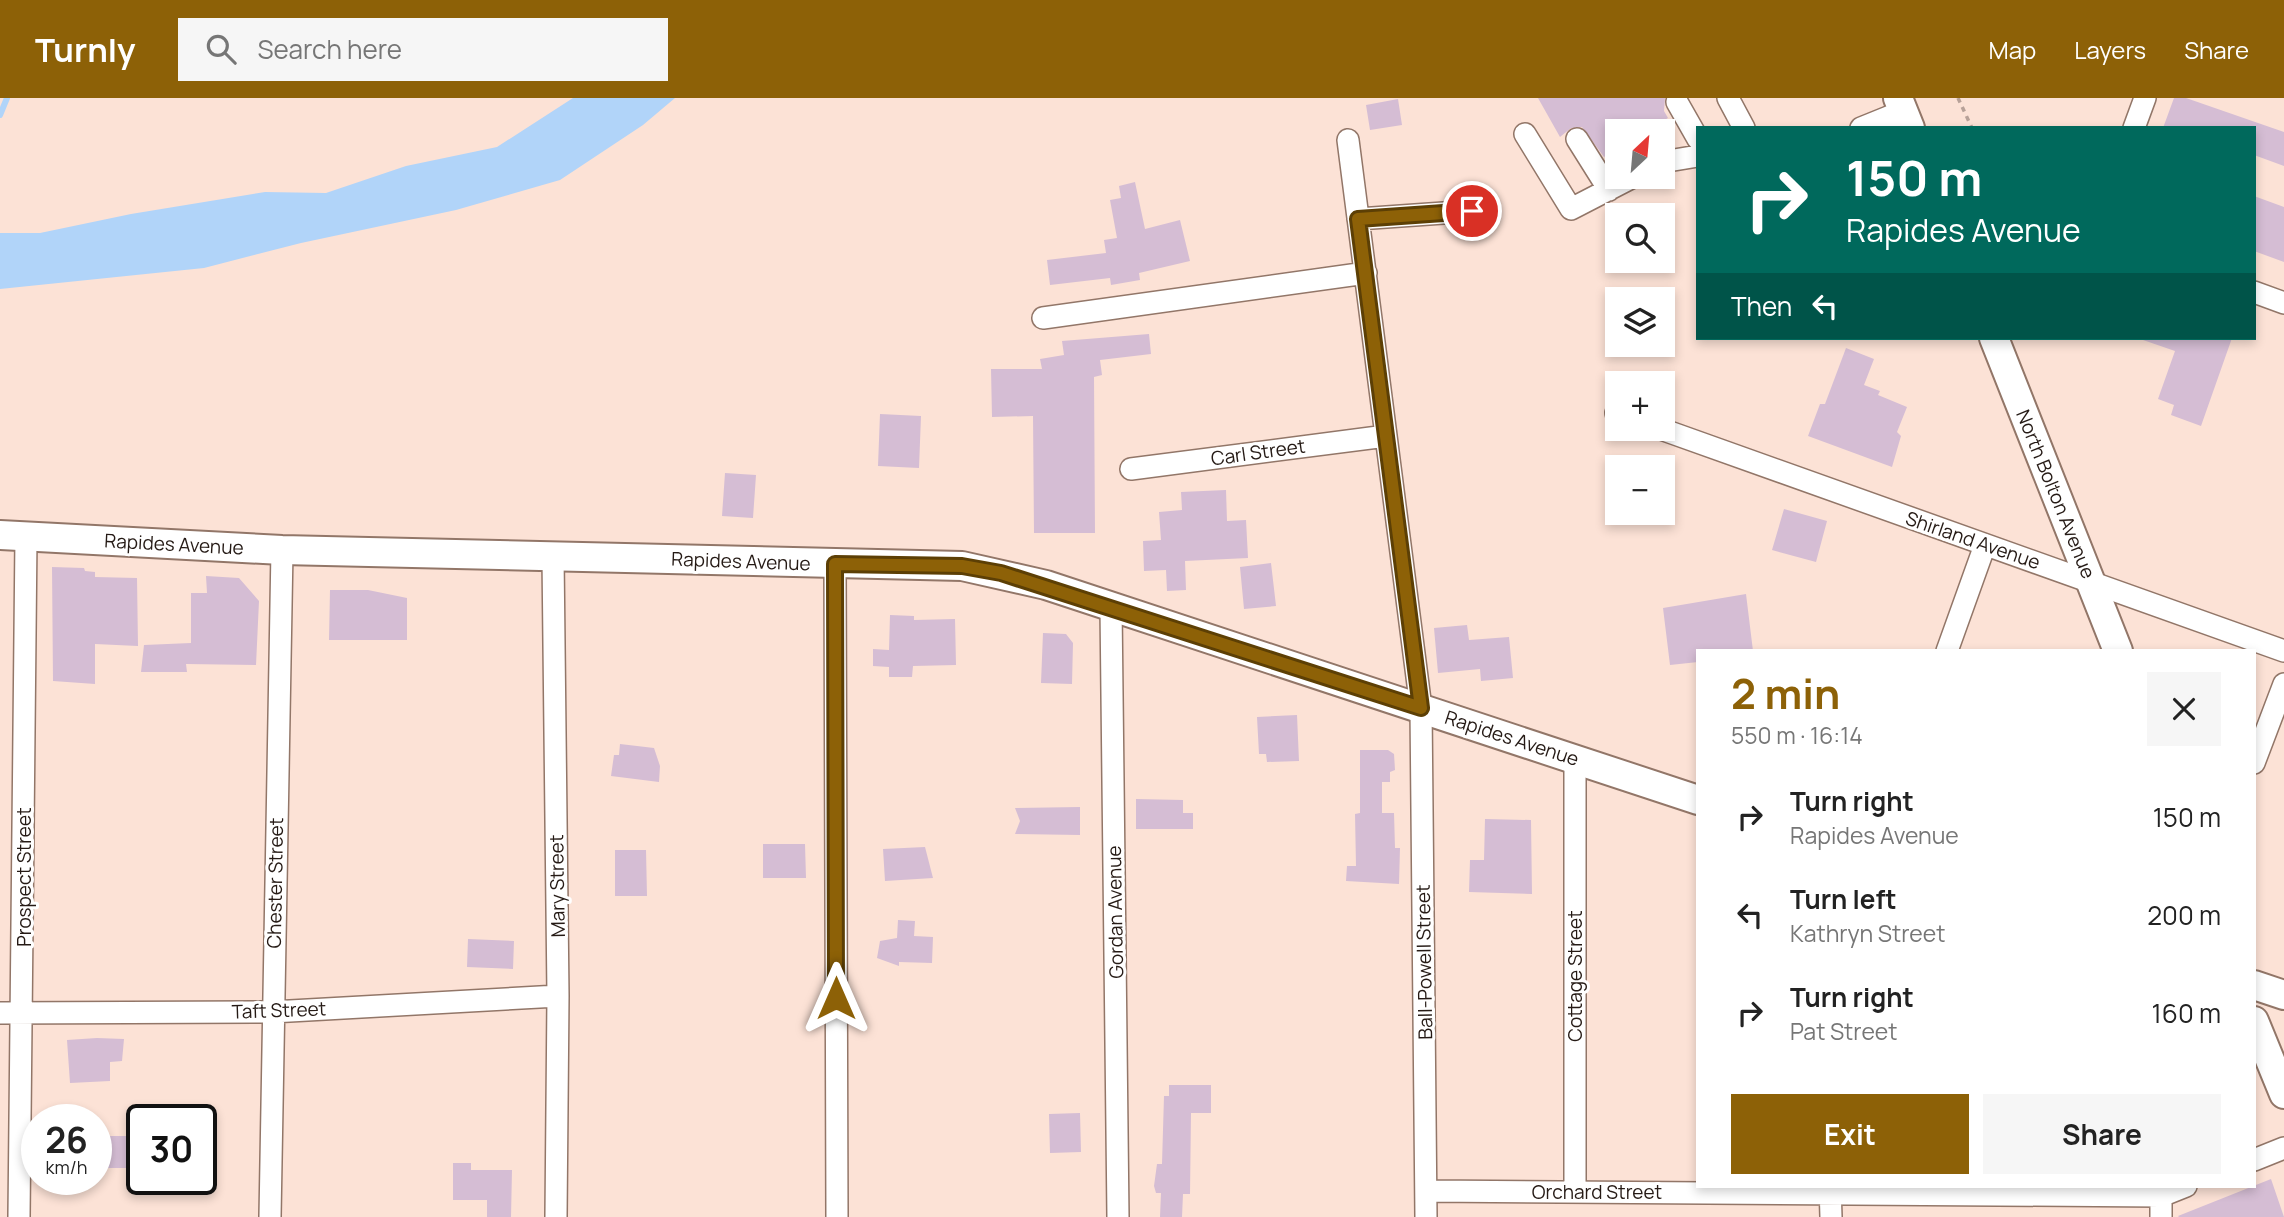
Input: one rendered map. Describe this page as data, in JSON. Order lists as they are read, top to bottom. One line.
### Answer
{"streets":{"main road":["North Bolton Avenue","Rapides Avenue"],"street":["Carl Street","Shirland Avenue","Prospect Street","Chester Street","Mary Street","Gordan Avenue","Ball-Powell Street","Cottage Street","Taft Street","Orchard Street"]},"crossings":[["Carl Street","Ball-Powell Street"],["North Bolton Avenue","Shirland Avenue"],["Rapides Avenue","Prospect Street"],["Rapides Avenue","Chester Street"],["Rapides Avenue","Mary Street"],["Rapides Avenue","Gordan Avenue"],["Rapides Avenue","Ball-Powell Street"],["Rapides Avenue","Cottage Street"],["Prospect Street","Taft Street"],["Chester Street","Taft Street"],["Mary Street","Taft Street"],["Ball-Powell Street","Orchard Street"],["Cottage Street","Orchard Street"]],"north":"top right","page":{"header":"Turnly","search":"Search here","nav":["Map","Layers","Share"],"map_buttons":["+","−"],"turn":["150 m","Rapides Avenue"],"then":"Then","heading":["2 min","550 m · 16:14"],"list":[{"name":"Turn right","note":"Rapides Avenue","value":"150 m"},{"name":"Turn left","note":"Kathryn Street","value":"200 m"},{"name":"Turn right","note":"Pat Street","value":"160 m"}],"buttons":["Exit","Share"],"speed":"26 km/h","limit":"30"}}
